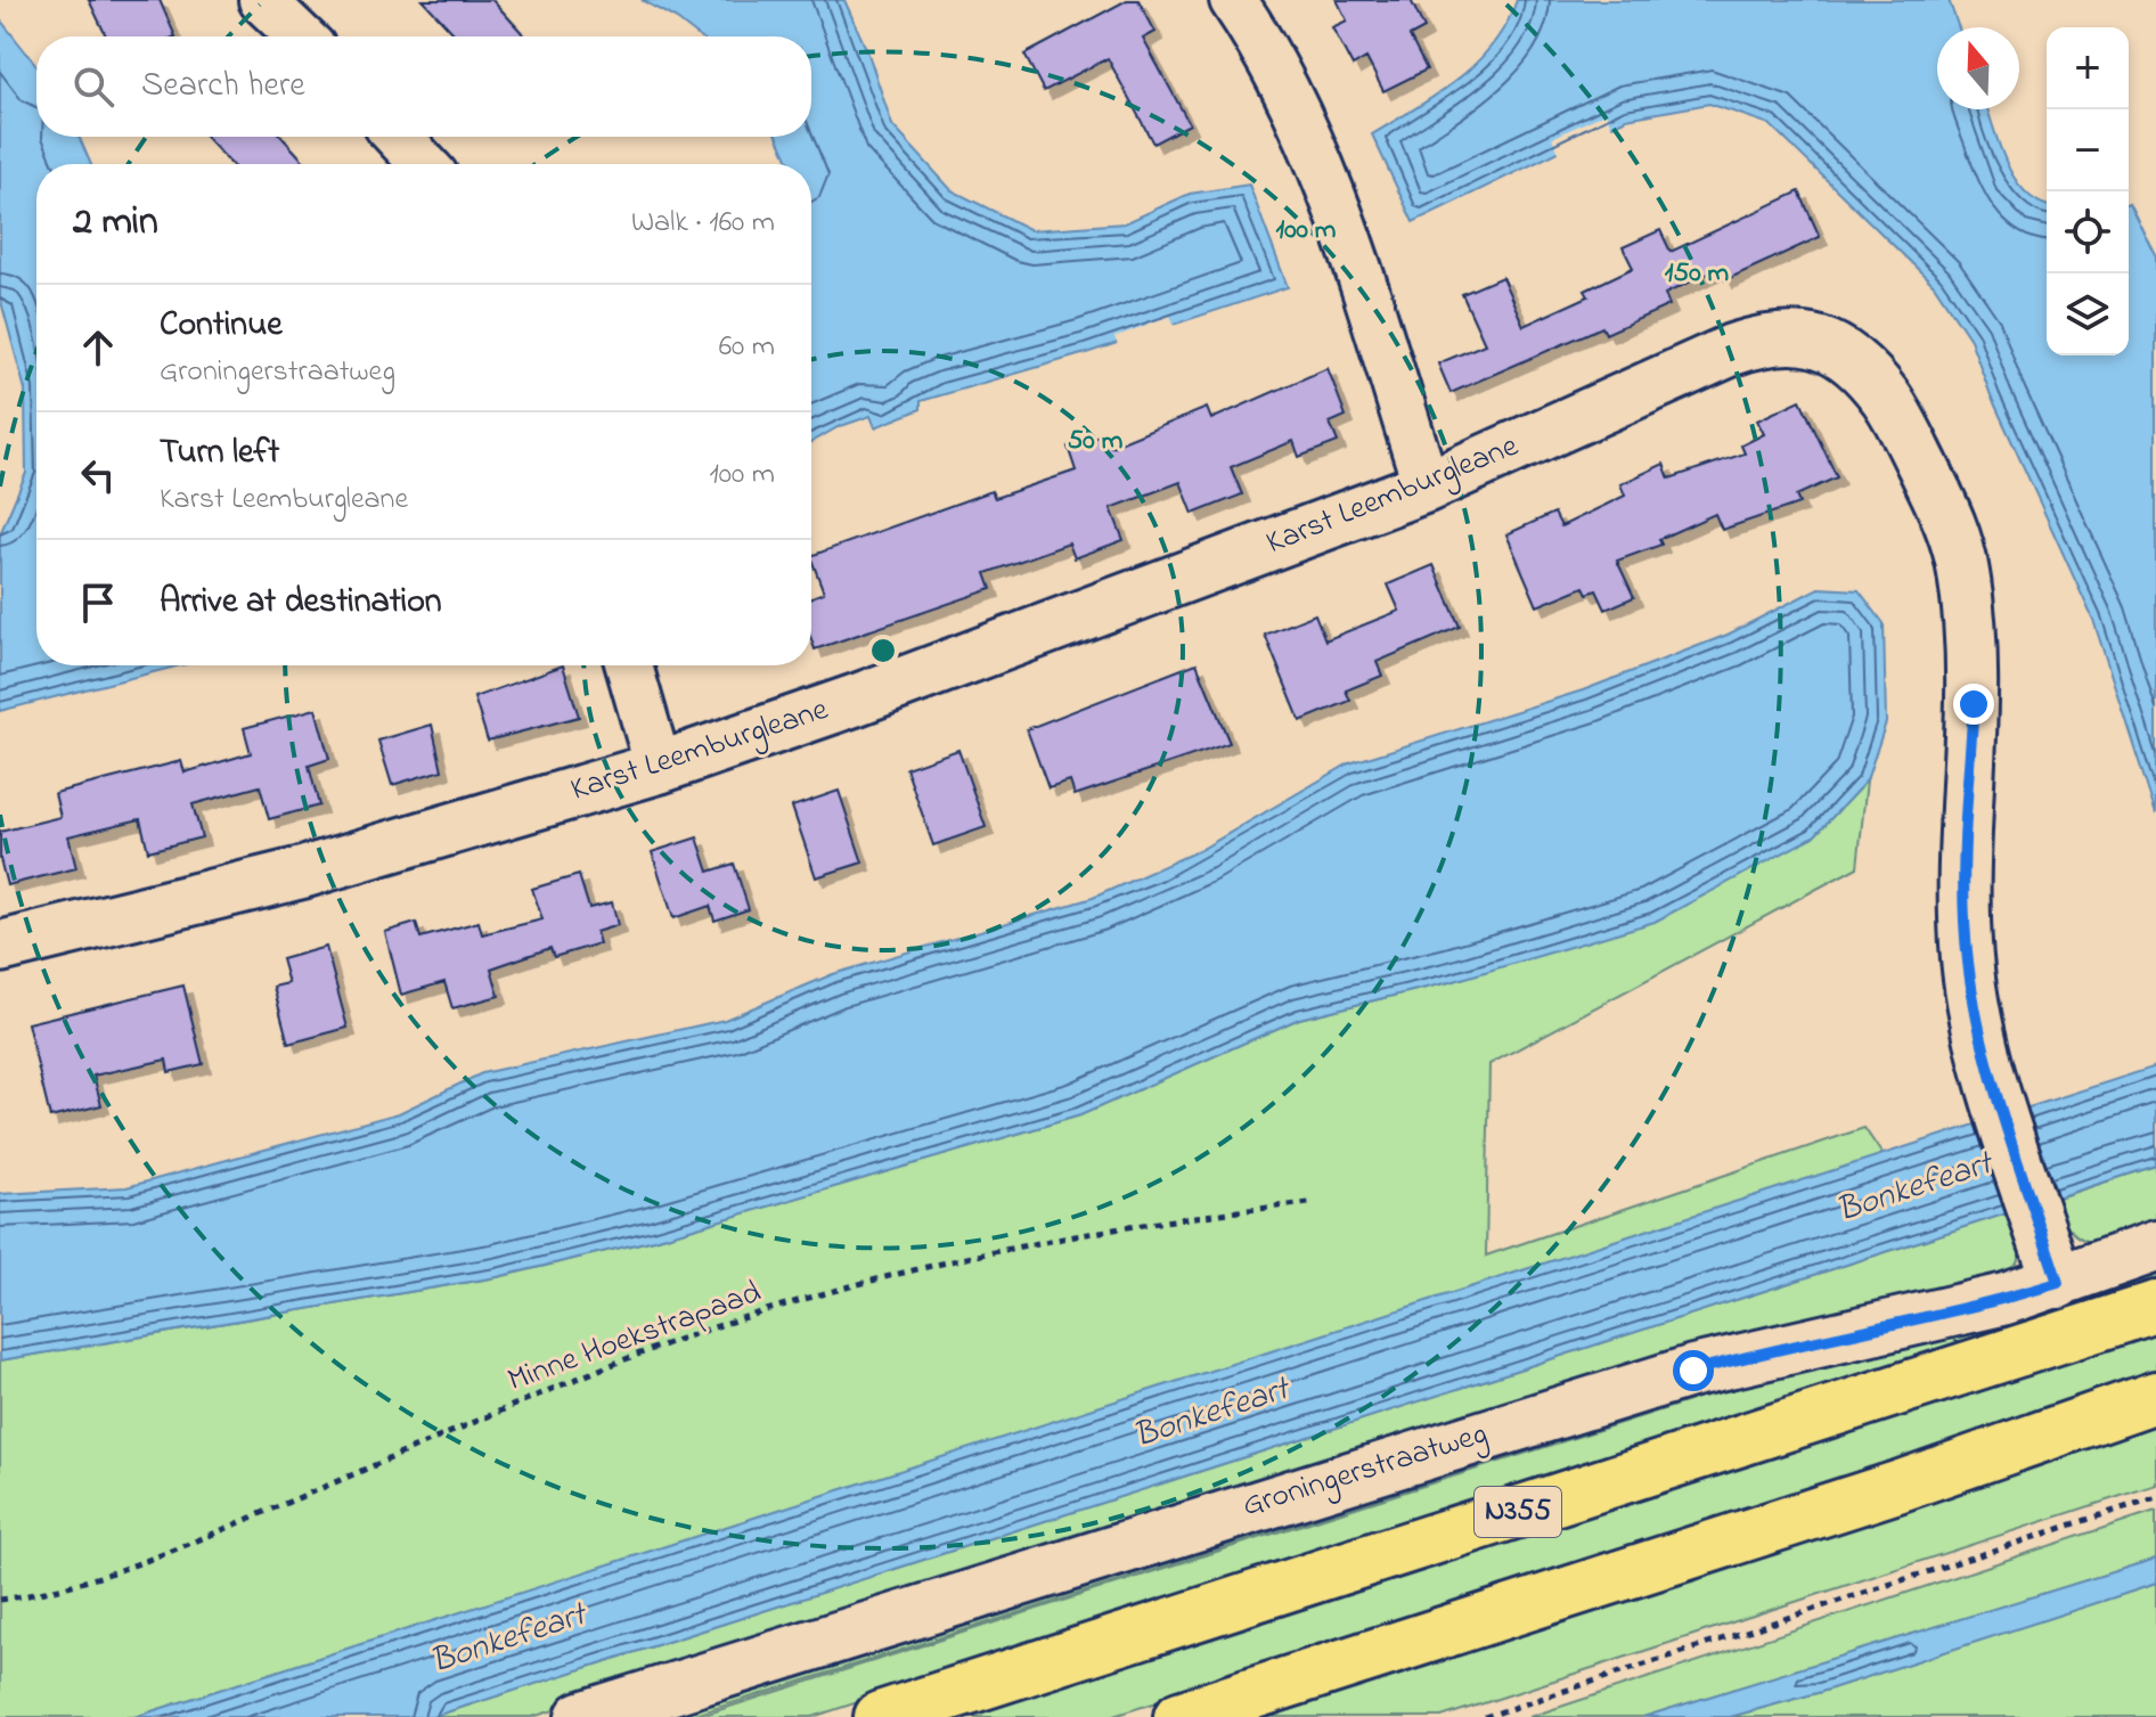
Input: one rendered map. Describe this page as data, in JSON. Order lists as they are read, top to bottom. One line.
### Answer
{"streets":{"highway":["N355"],"street":["Karst Leemburgleane","Groningerstraatweg"],"path":["Minne Hoekstrapaad"]},"crossings":[["Karst Leemburgleane","Groningerstraatweg"]],"water":["Bonkefeart"],"north":"top","page":{"map_buttons":["+","−"],"search":"Search here","heading":["2 min","Walk · 160 m"],"list":[["Continue","Groningerstraatweg","60 m"],["Turn left","Karst Leemburgleane","100 m"],"Arrive at destination"]},"rings":["100 m","150 m","50 m"]}
